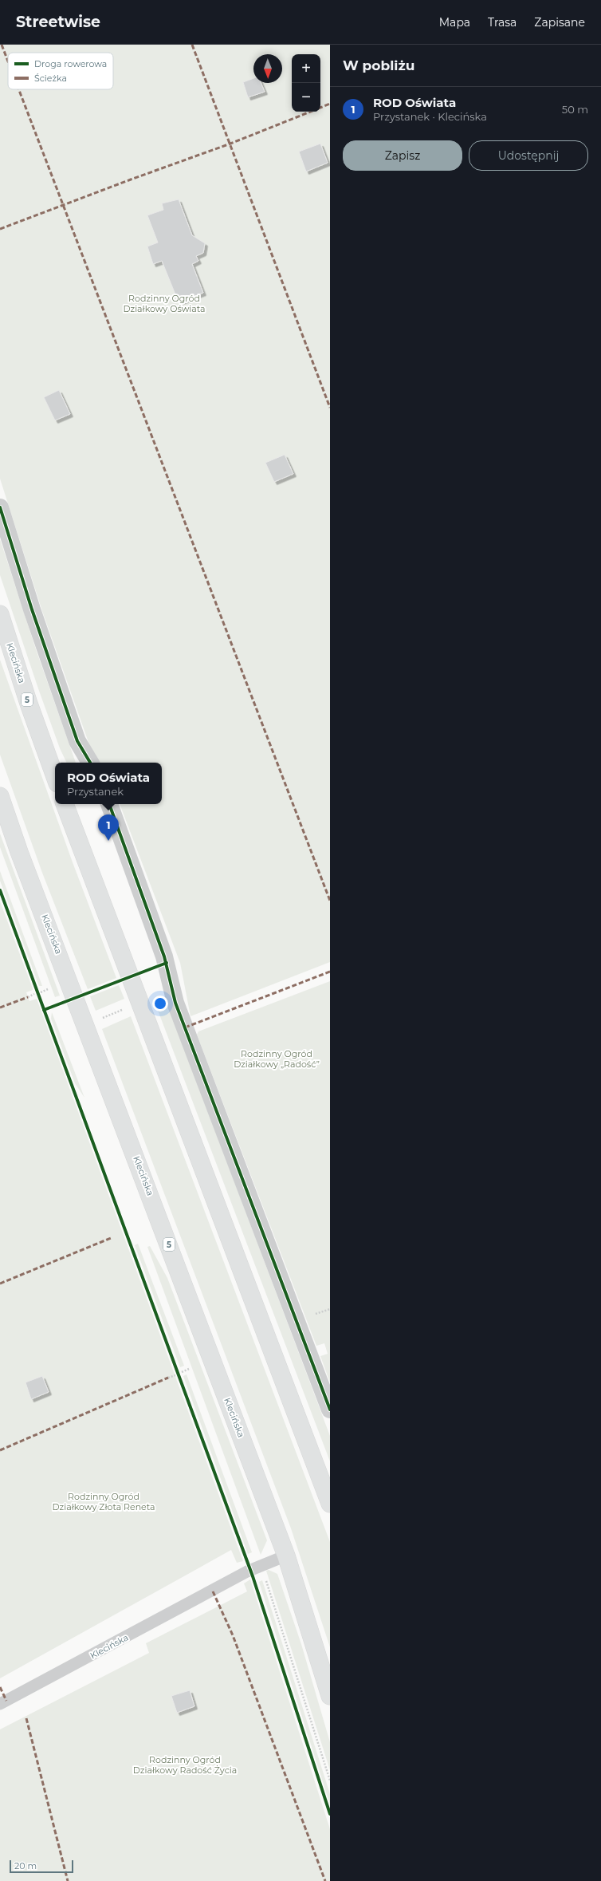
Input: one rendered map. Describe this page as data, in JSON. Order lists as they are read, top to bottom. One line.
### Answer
{"streets":{"main road":["Klecińska","5"]},"parks":["Rodzinny Ogród Działkowy Oświata","Rodzinny Ogród Działkowy „Radość”","Rodzinny Ogród Działkowy Złota Reneta","Rodzinny Ogród Działkowy Radość Życia"],"legend":["Droga rowerowa","Ścieżka"],"scale_bar":"20 m","north":"bottom","page":{"header":"Streetwise","nav":["Mapa","Trasa","Zapisane"],"heading":"W pobliżu","map_buttons":["+","−"],"list":[{"mark":"1","name":"ROD Oświata","note":"Przystanek · Klecińska","value":"50 m"}],"buttons":["Zapisz","Udostępnij"],"popup":["ROD Oświata","Przystanek"],"pins":"1","scale":"20 m"}}
